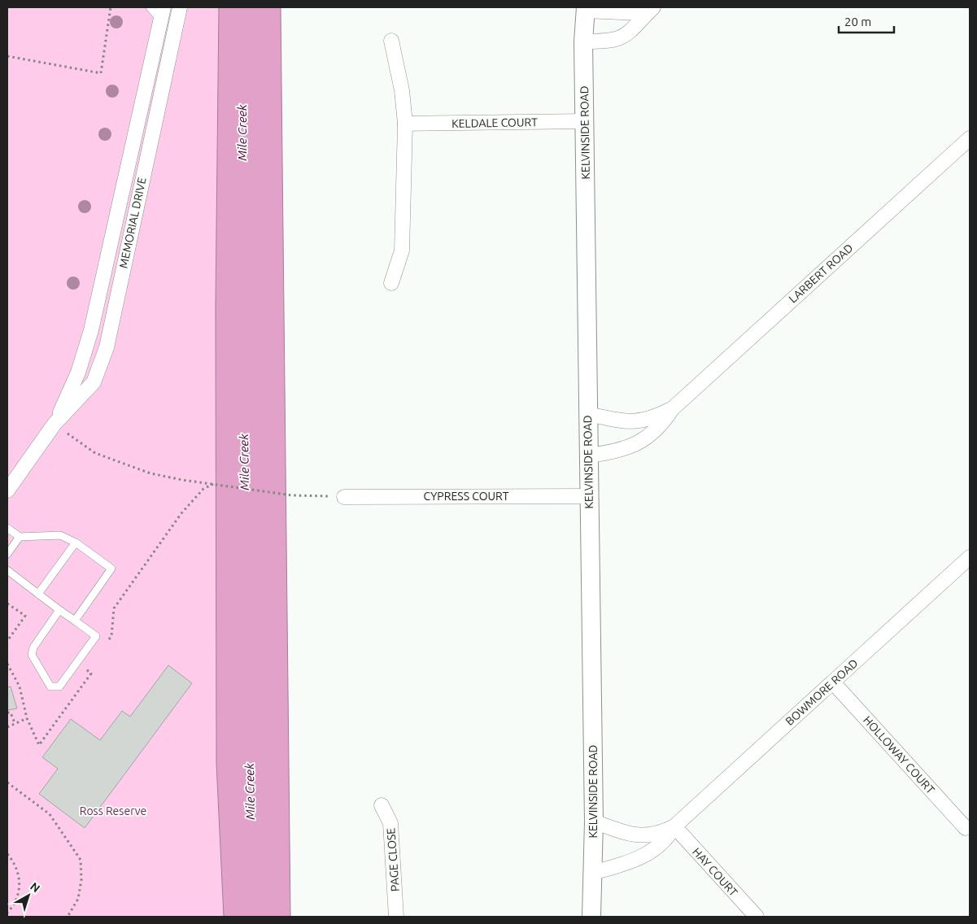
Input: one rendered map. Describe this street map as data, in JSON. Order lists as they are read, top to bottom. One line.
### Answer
{"streets":{"street":["KELDALE COURT","KELVINSIDE ROAD","MEMORIAL DRIVE","LARBERT ROAD","CYPRESS COURT","BOWMORE ROAD","HOLLOWAY COURT","PAGE CLOSE","HAY COURT"]},"crossings":[["KELDALE COURT","KELVINSIDE ROAD"],["KELVINSIDE ROAD","LARBERT ROAD"],["KELVINSIDE ROAD","CYPRESS COURT"],["KELVINSIDE ROAD","BOWMORE ROAD"],["BOWMORE ROAD","HOLLOWAY COURT"],["BOWMORE ROAD","HAY COURT"]],"water":["Mile Creek"],"parks":["Ross Reserve"],"scale_bar":"20 m","north":"top right"}
